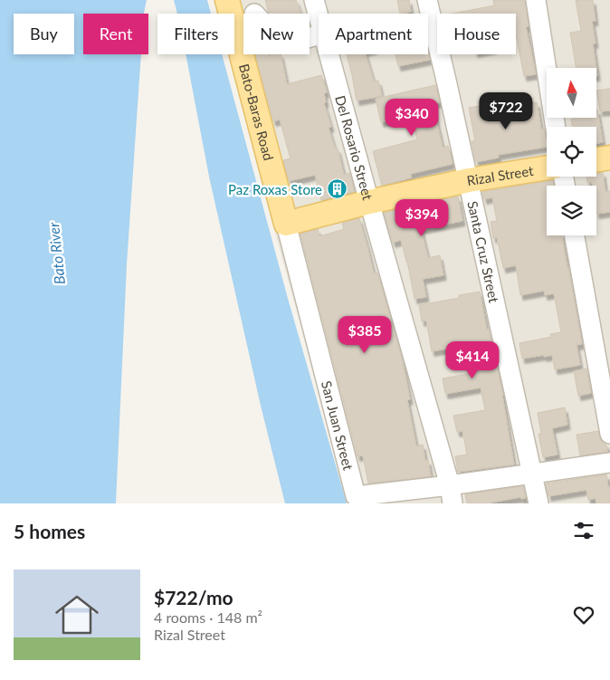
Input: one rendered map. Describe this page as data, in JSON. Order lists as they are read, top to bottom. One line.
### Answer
{"streets":{"main road":["Bato-Baras Road","Rizal Street"],"street":["Del Rosario Street","Santa Cruz Street","San Juan Street"]},"crossings":[["Bato-Baras Road","Rizal Street"],["Bato-Baras Road","San Juan Street"],["Del Rosario Street","Rizal Street"],["Del Rosario Street","San Juan Street"],["Rizal Street","Santa Cruz Street"],["Rizal Street","San Juan Street"]],"water":["Bato River"],"places":{"building":["Paz Roxas Store"]},"north":"top","page":{"chip":["Buy","Rent","Filters","New","Apartment","House"],"price":["$722","$340","$394","$385","$414"],"heading":"5 homes","list":[{"name":"$722/mo","note":"4 rooms · 148 m² · Rizal Street"}]}}
